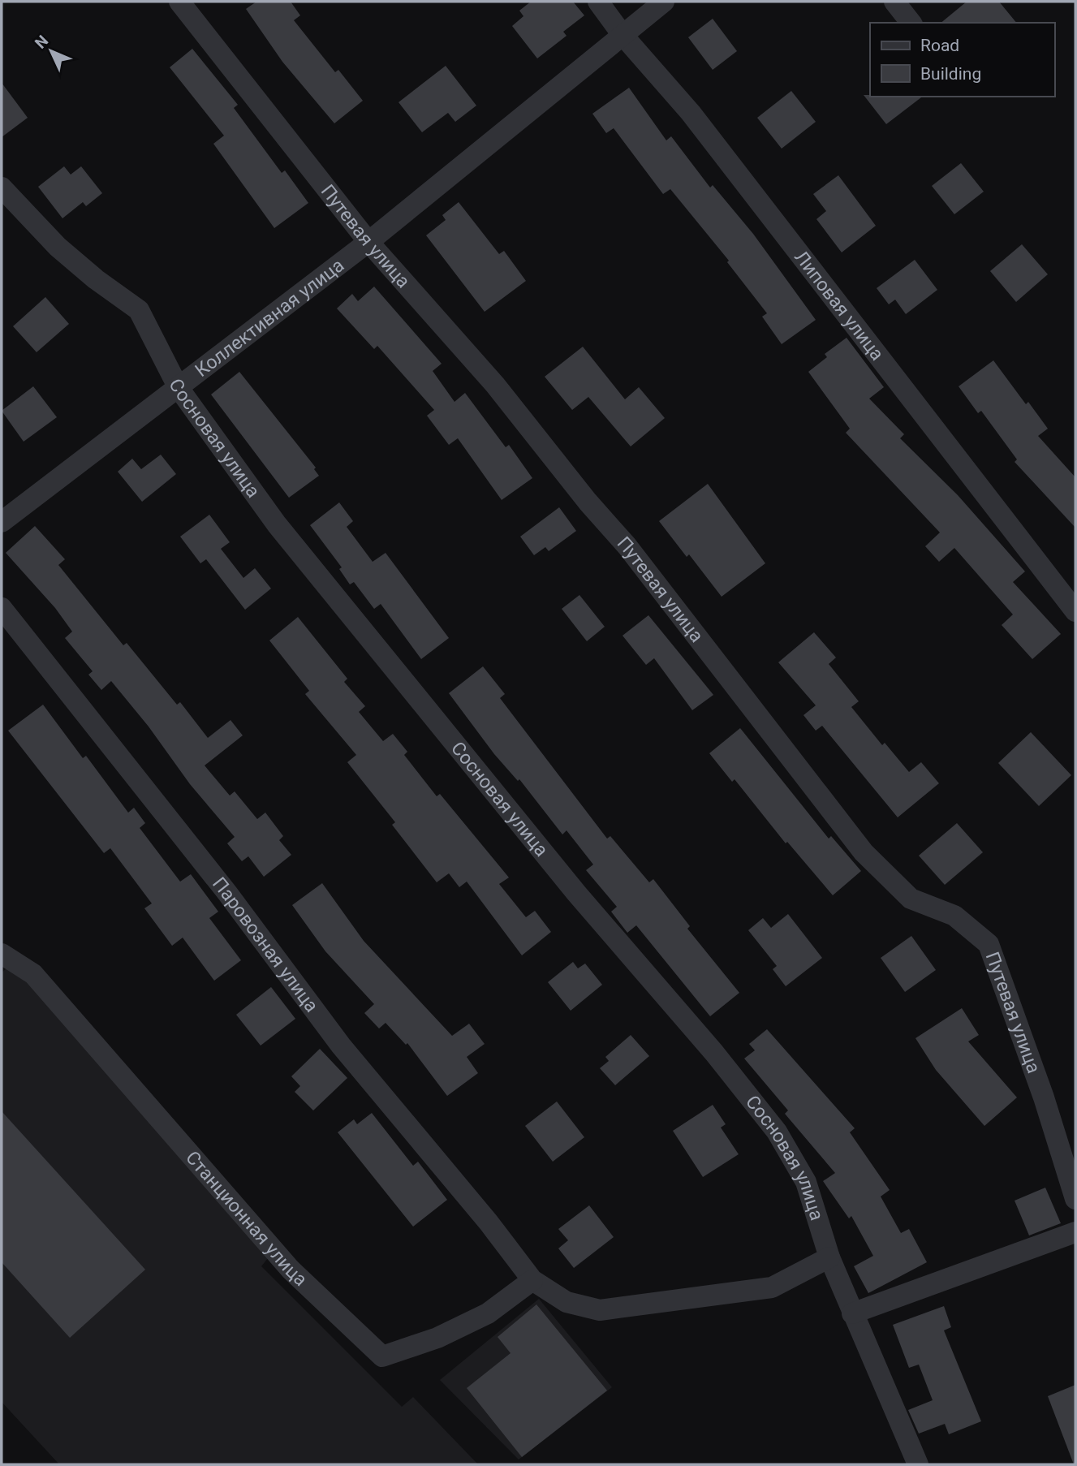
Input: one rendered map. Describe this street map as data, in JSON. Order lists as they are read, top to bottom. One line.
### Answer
{"streets":{"street":["Путевая улица","Липовая улица","Коллективная улица","Сосновая улица","Паровозная улица","Станционная улица"]},"crossings":[["Путевая улица","Коллективная улица"],["Липовая улица","Коллективная улица"],["Коллективная улица","Сосновая улица"],["Паровозная улица","Станционная улица"]],"legend":["Road","Building"],"north":"top left"}
